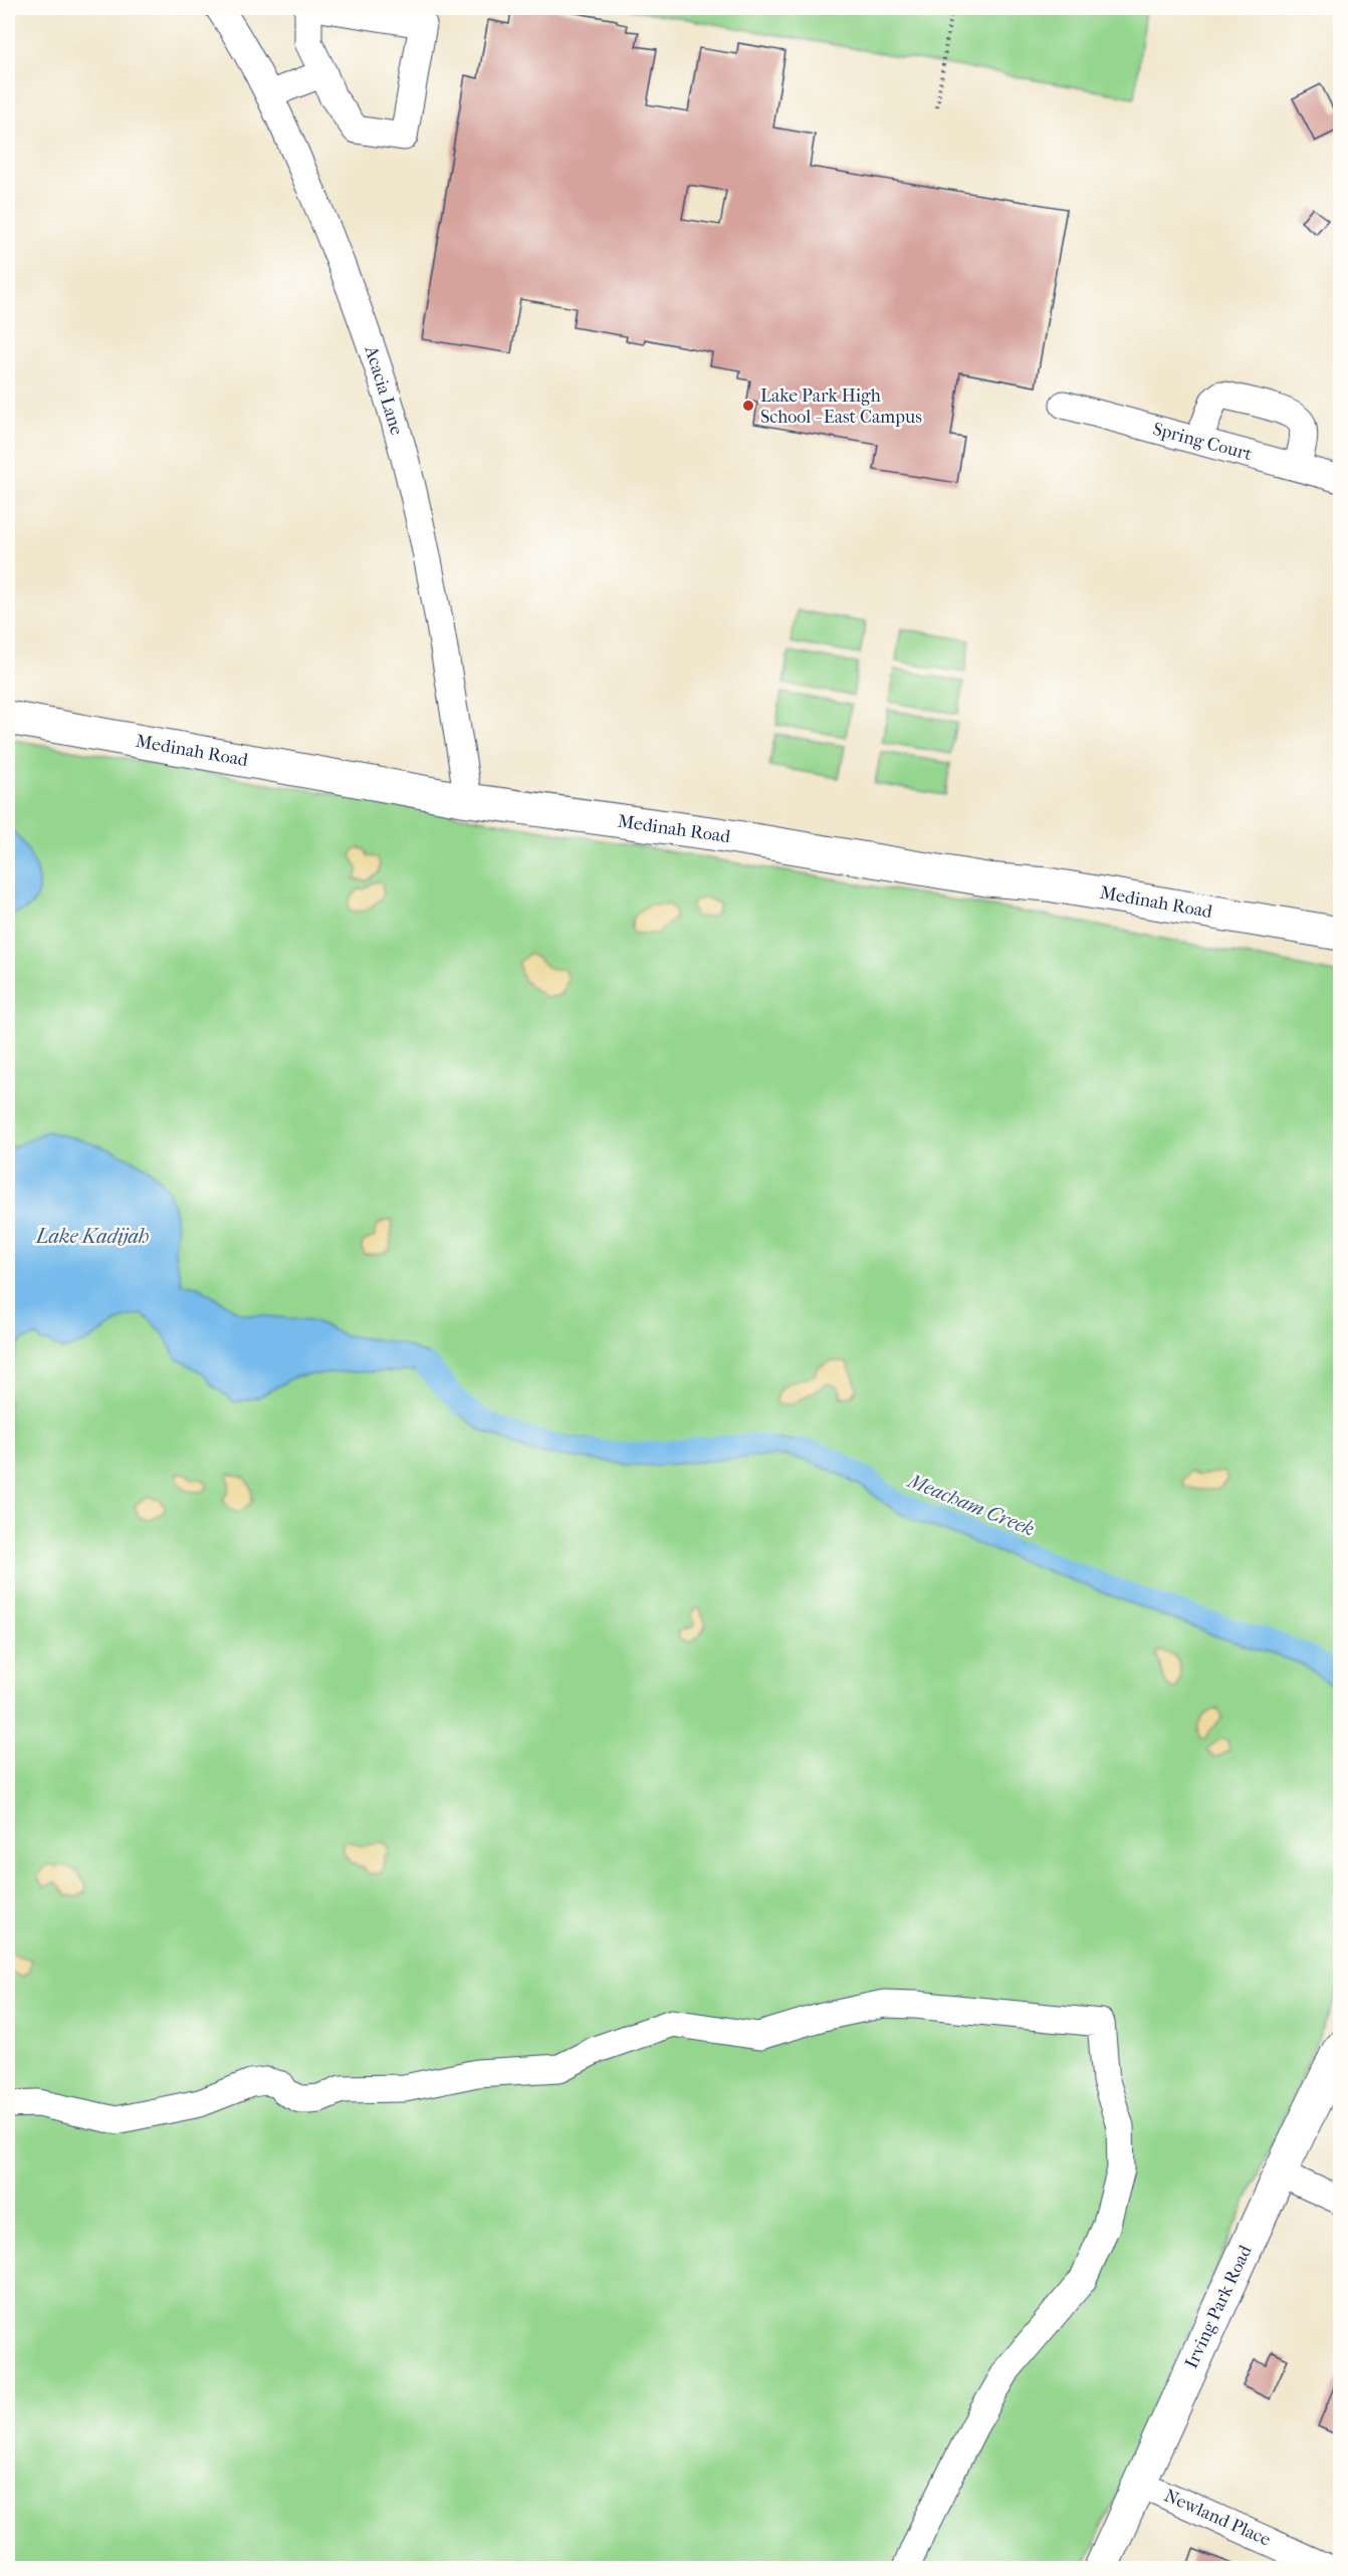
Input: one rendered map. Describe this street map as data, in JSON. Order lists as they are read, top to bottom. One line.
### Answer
{"streets":{"main road":["Medinah Road","Irving Park Road"],"street":["Acacia Lane","Spring Court","Newland Place"]},"crossings":[["Acacia Lane","Medinah Road"],["Irving Park Road","Newland Place"]],"water":["Lake Kadijah","Meacham Creek"],"places":["Lake Park High School - East Campus"]}
